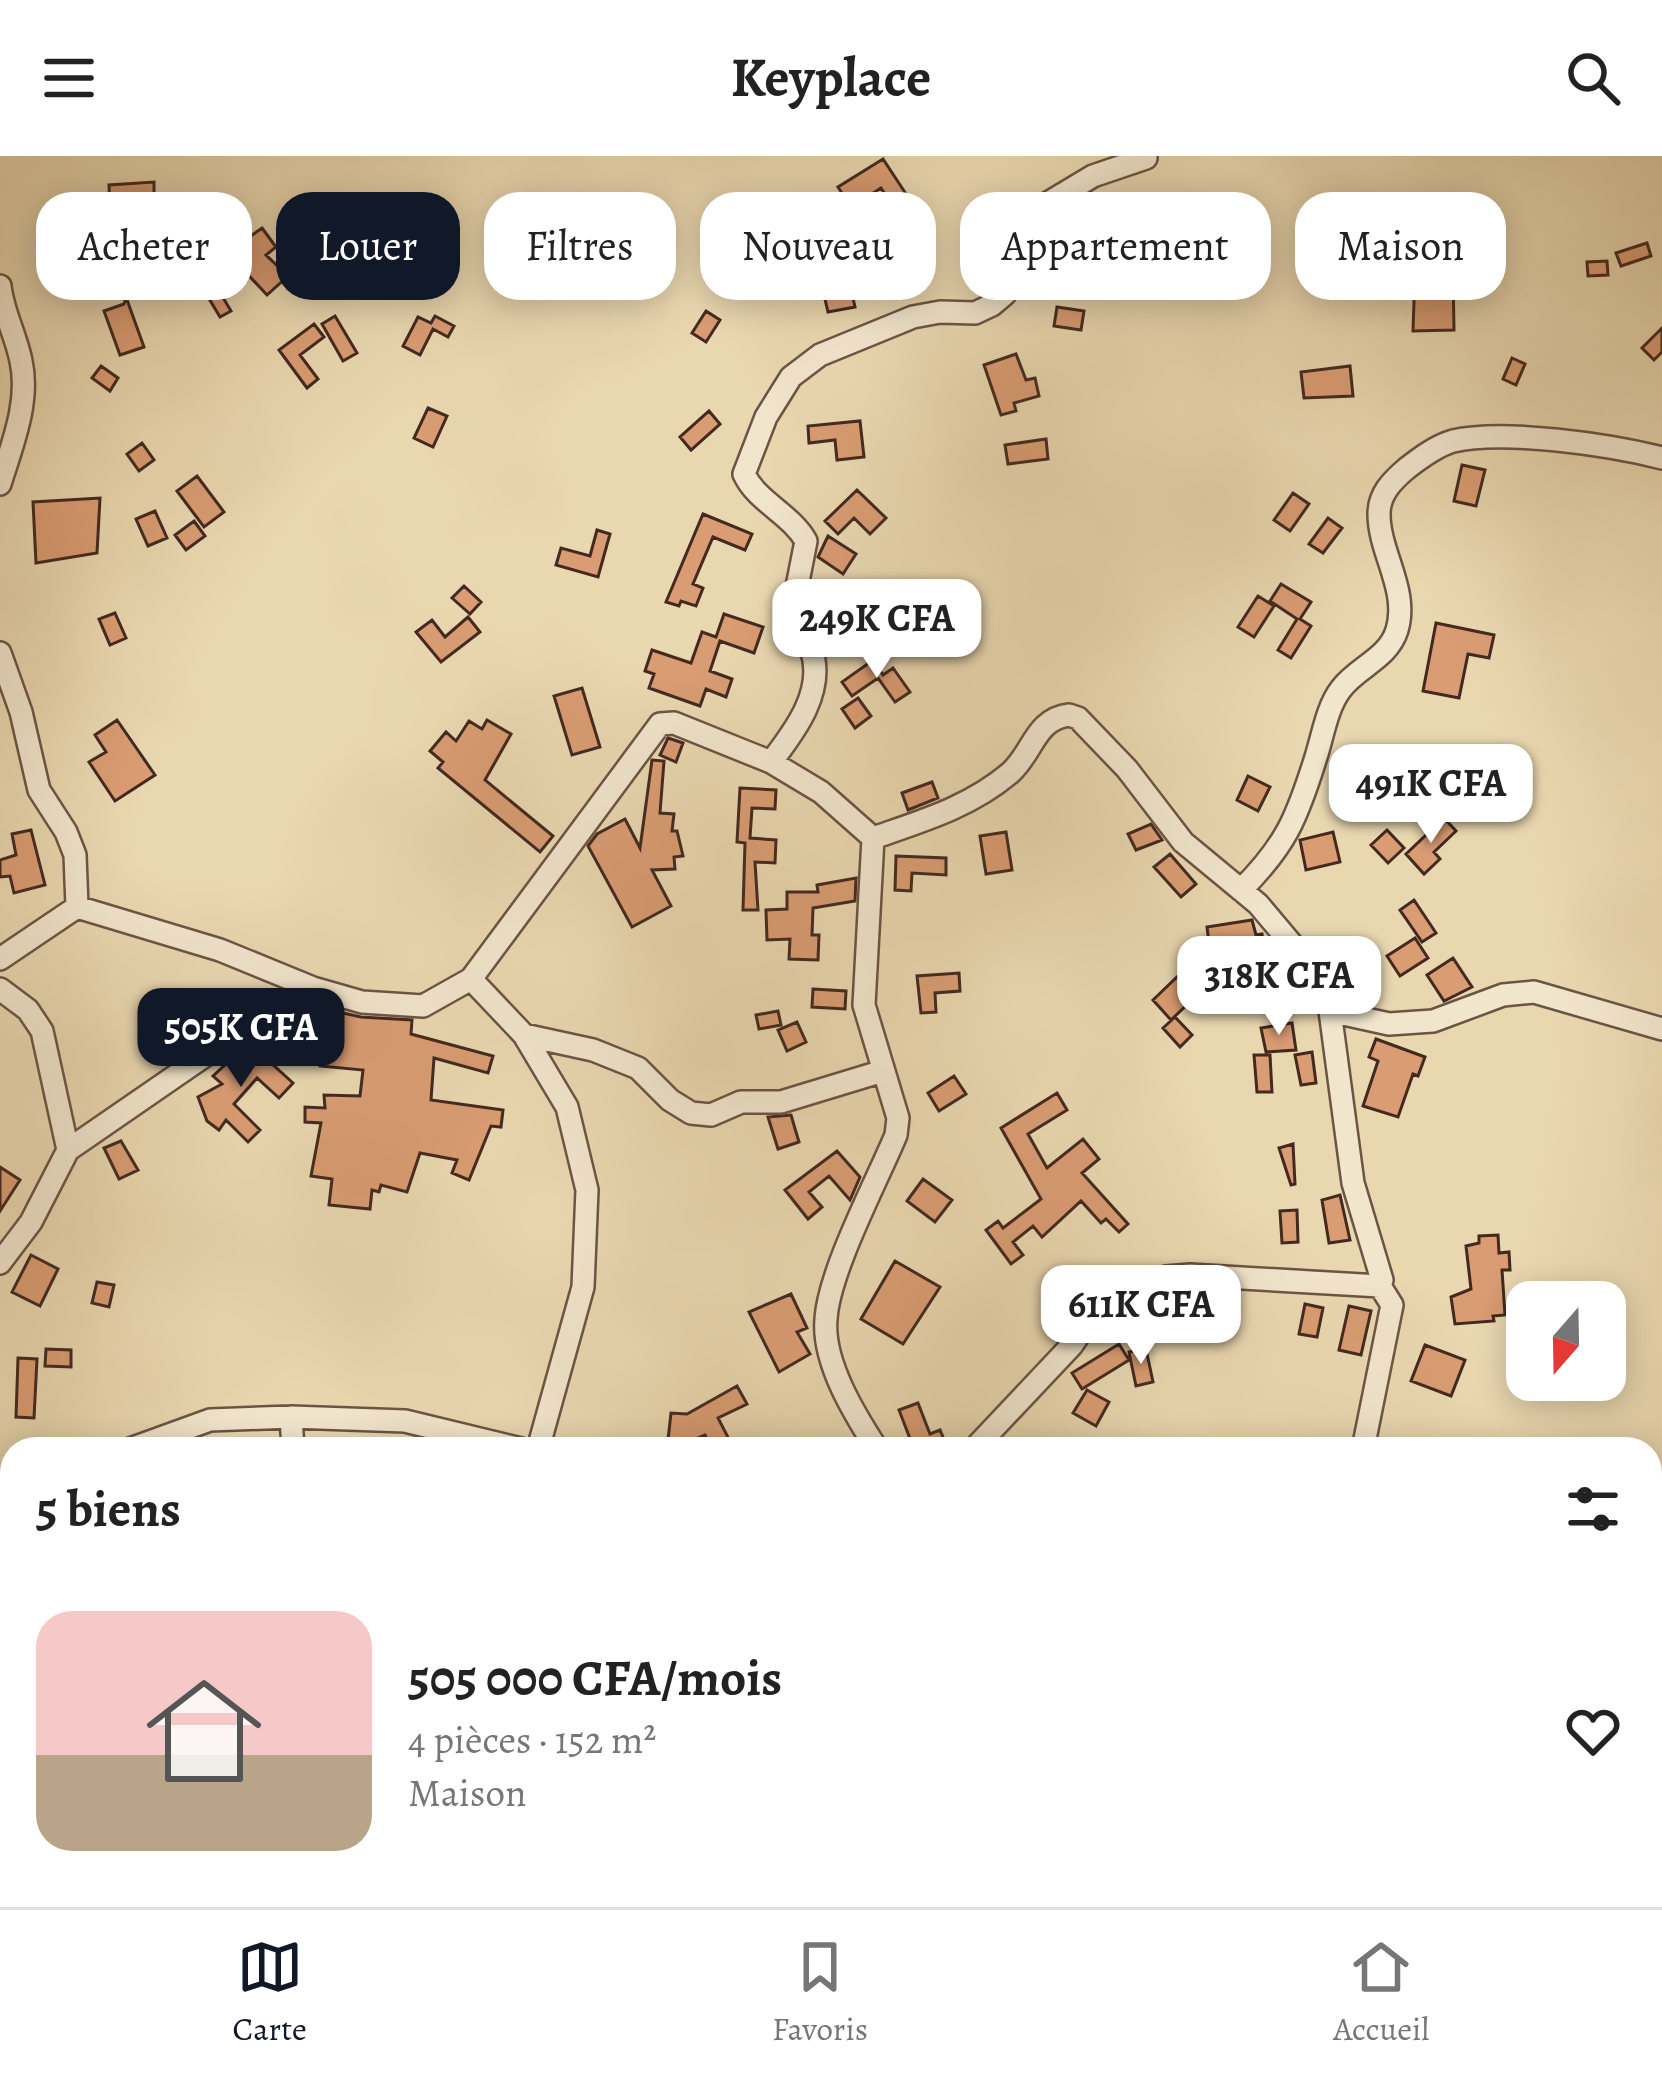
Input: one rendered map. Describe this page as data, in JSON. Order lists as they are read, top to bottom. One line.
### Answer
{"north":"bottom","page":{"header":"Keyplace","chip":["Acheter","Louer","Filtres","Nouveau","Appartement","Maison"],"price":["249K CFA","491K CFA","318K CFA","505K CFA","611K CFA"],"heading":"5 biens","list":[{"name":"505 000 CFA/mois","note":"4 pièces · 152 m² · Maison"}],"tabs":["Carte","Favoris","Accueil"]}}
